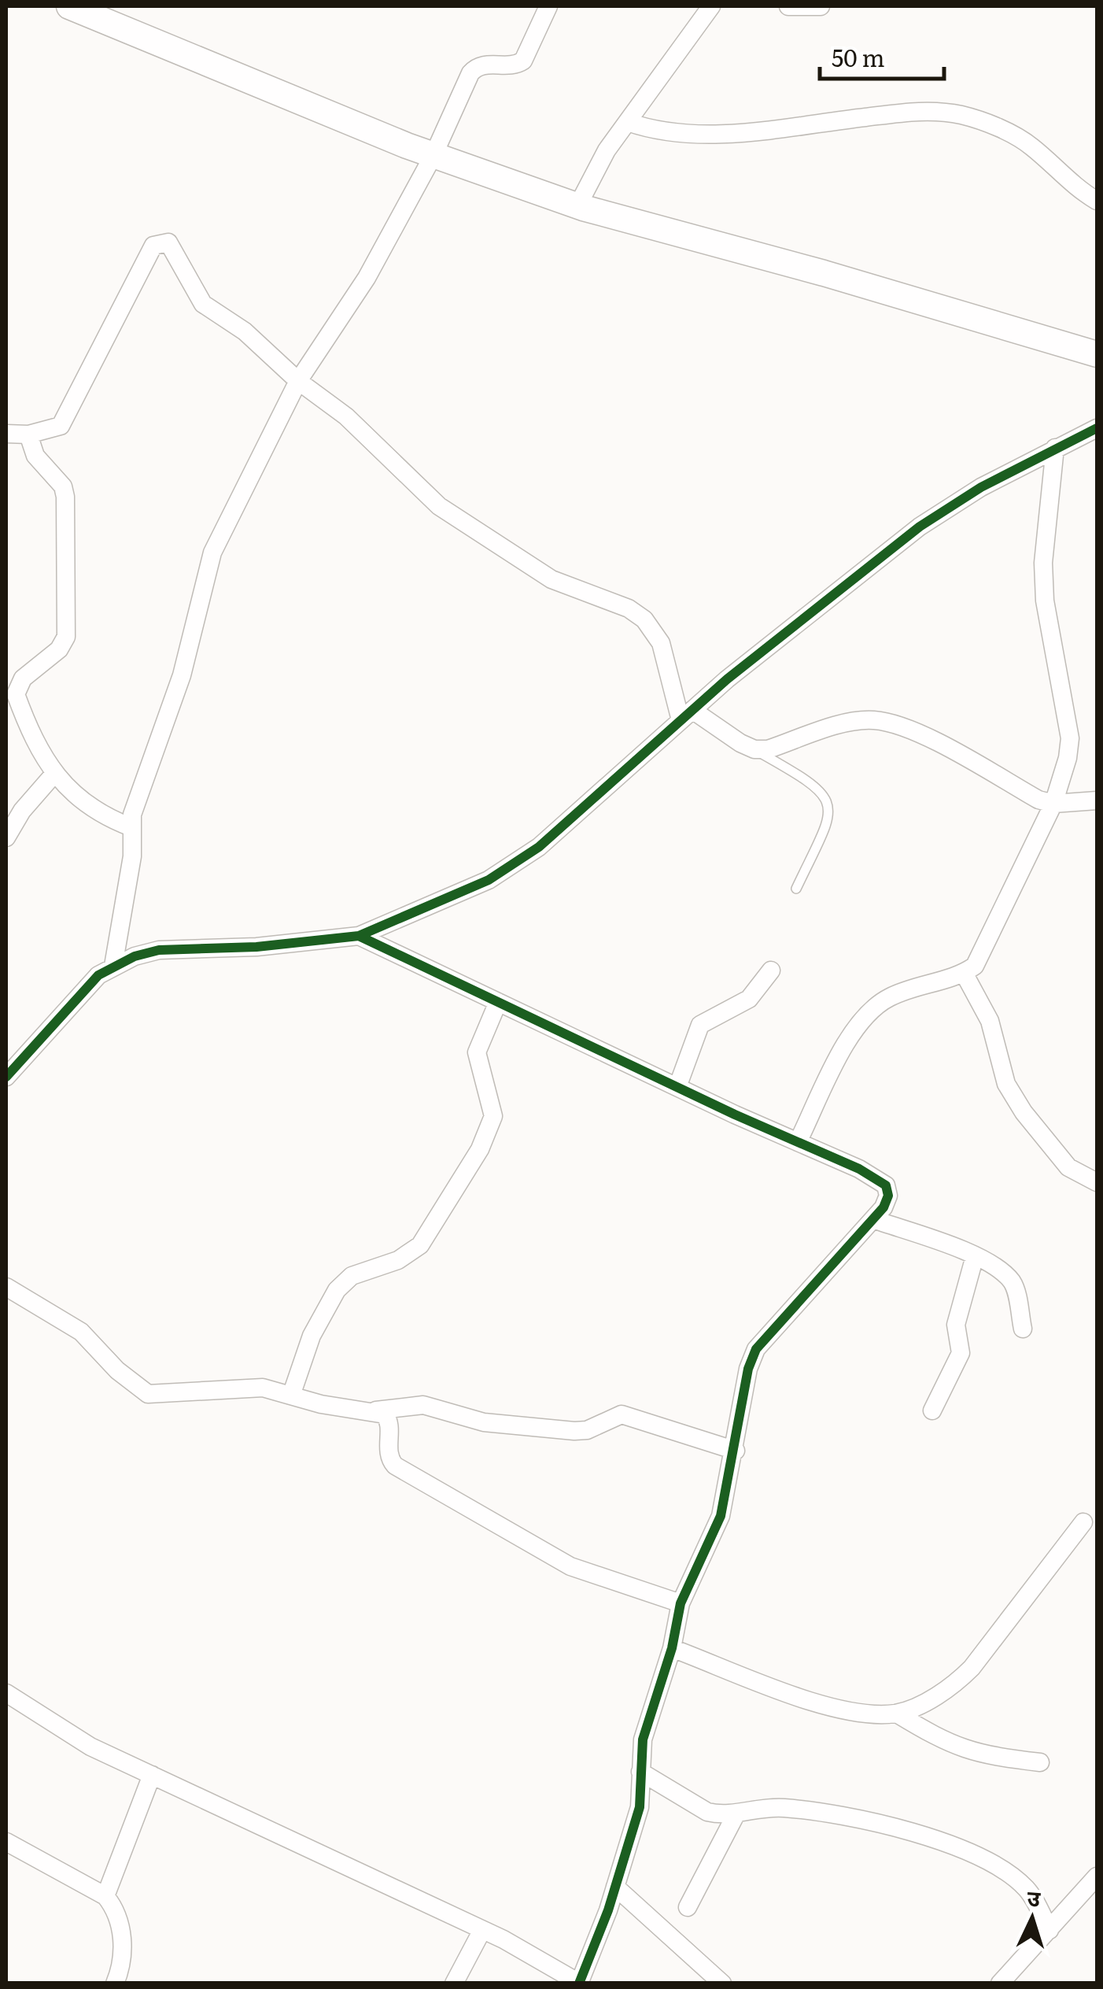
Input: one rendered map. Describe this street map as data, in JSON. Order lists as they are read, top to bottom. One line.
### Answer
{"scale_bar":"50 m","north":"top"}
